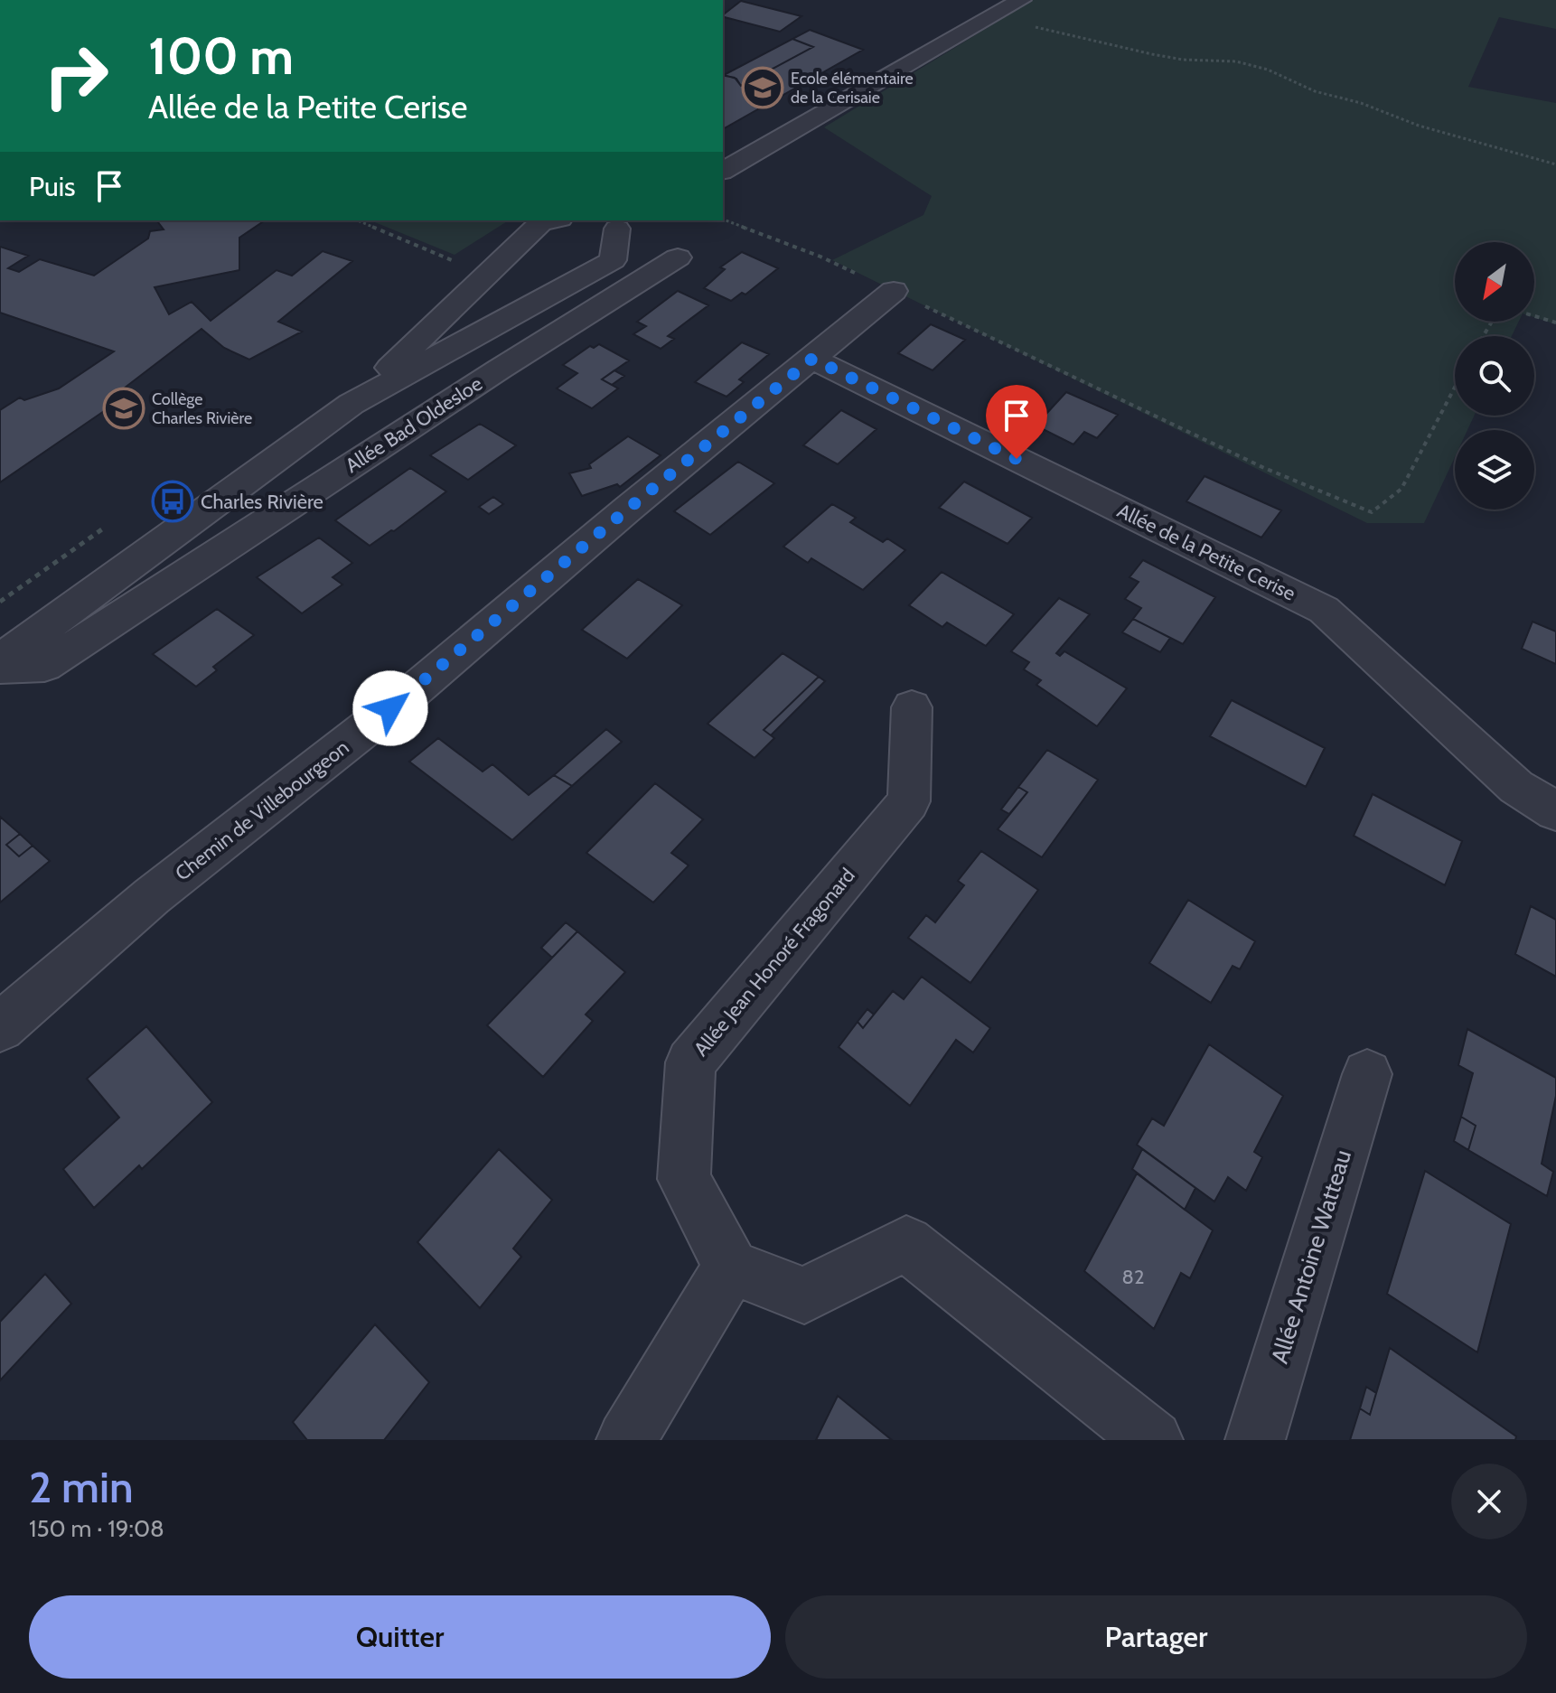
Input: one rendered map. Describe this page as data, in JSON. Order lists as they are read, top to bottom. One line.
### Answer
{"streets":{"street":["Allée Bad Oldesloe","Allée de la Petite Cerise","Chemin de Villebourgeon","Allée Jean Honoré Fragonard","Allée Antoine Watteau"]},"crossings":[["Allée de la Petite Cerise","Chemin de Villebourgeon"]],"places":{"school or university":["Ecole élémentaire de la Cerisaie","Collège Charles Rivière"],"bus stop":["Charles Rivière"]},"house_numbers":["82"],"north":"bottom left","page":{"turn":["100 m","Allée de la Petite Cerise"],"then":"Puis","heading":["2 min","150 m · 19:08"],"buttons":["Quitter","Partager"]}}
